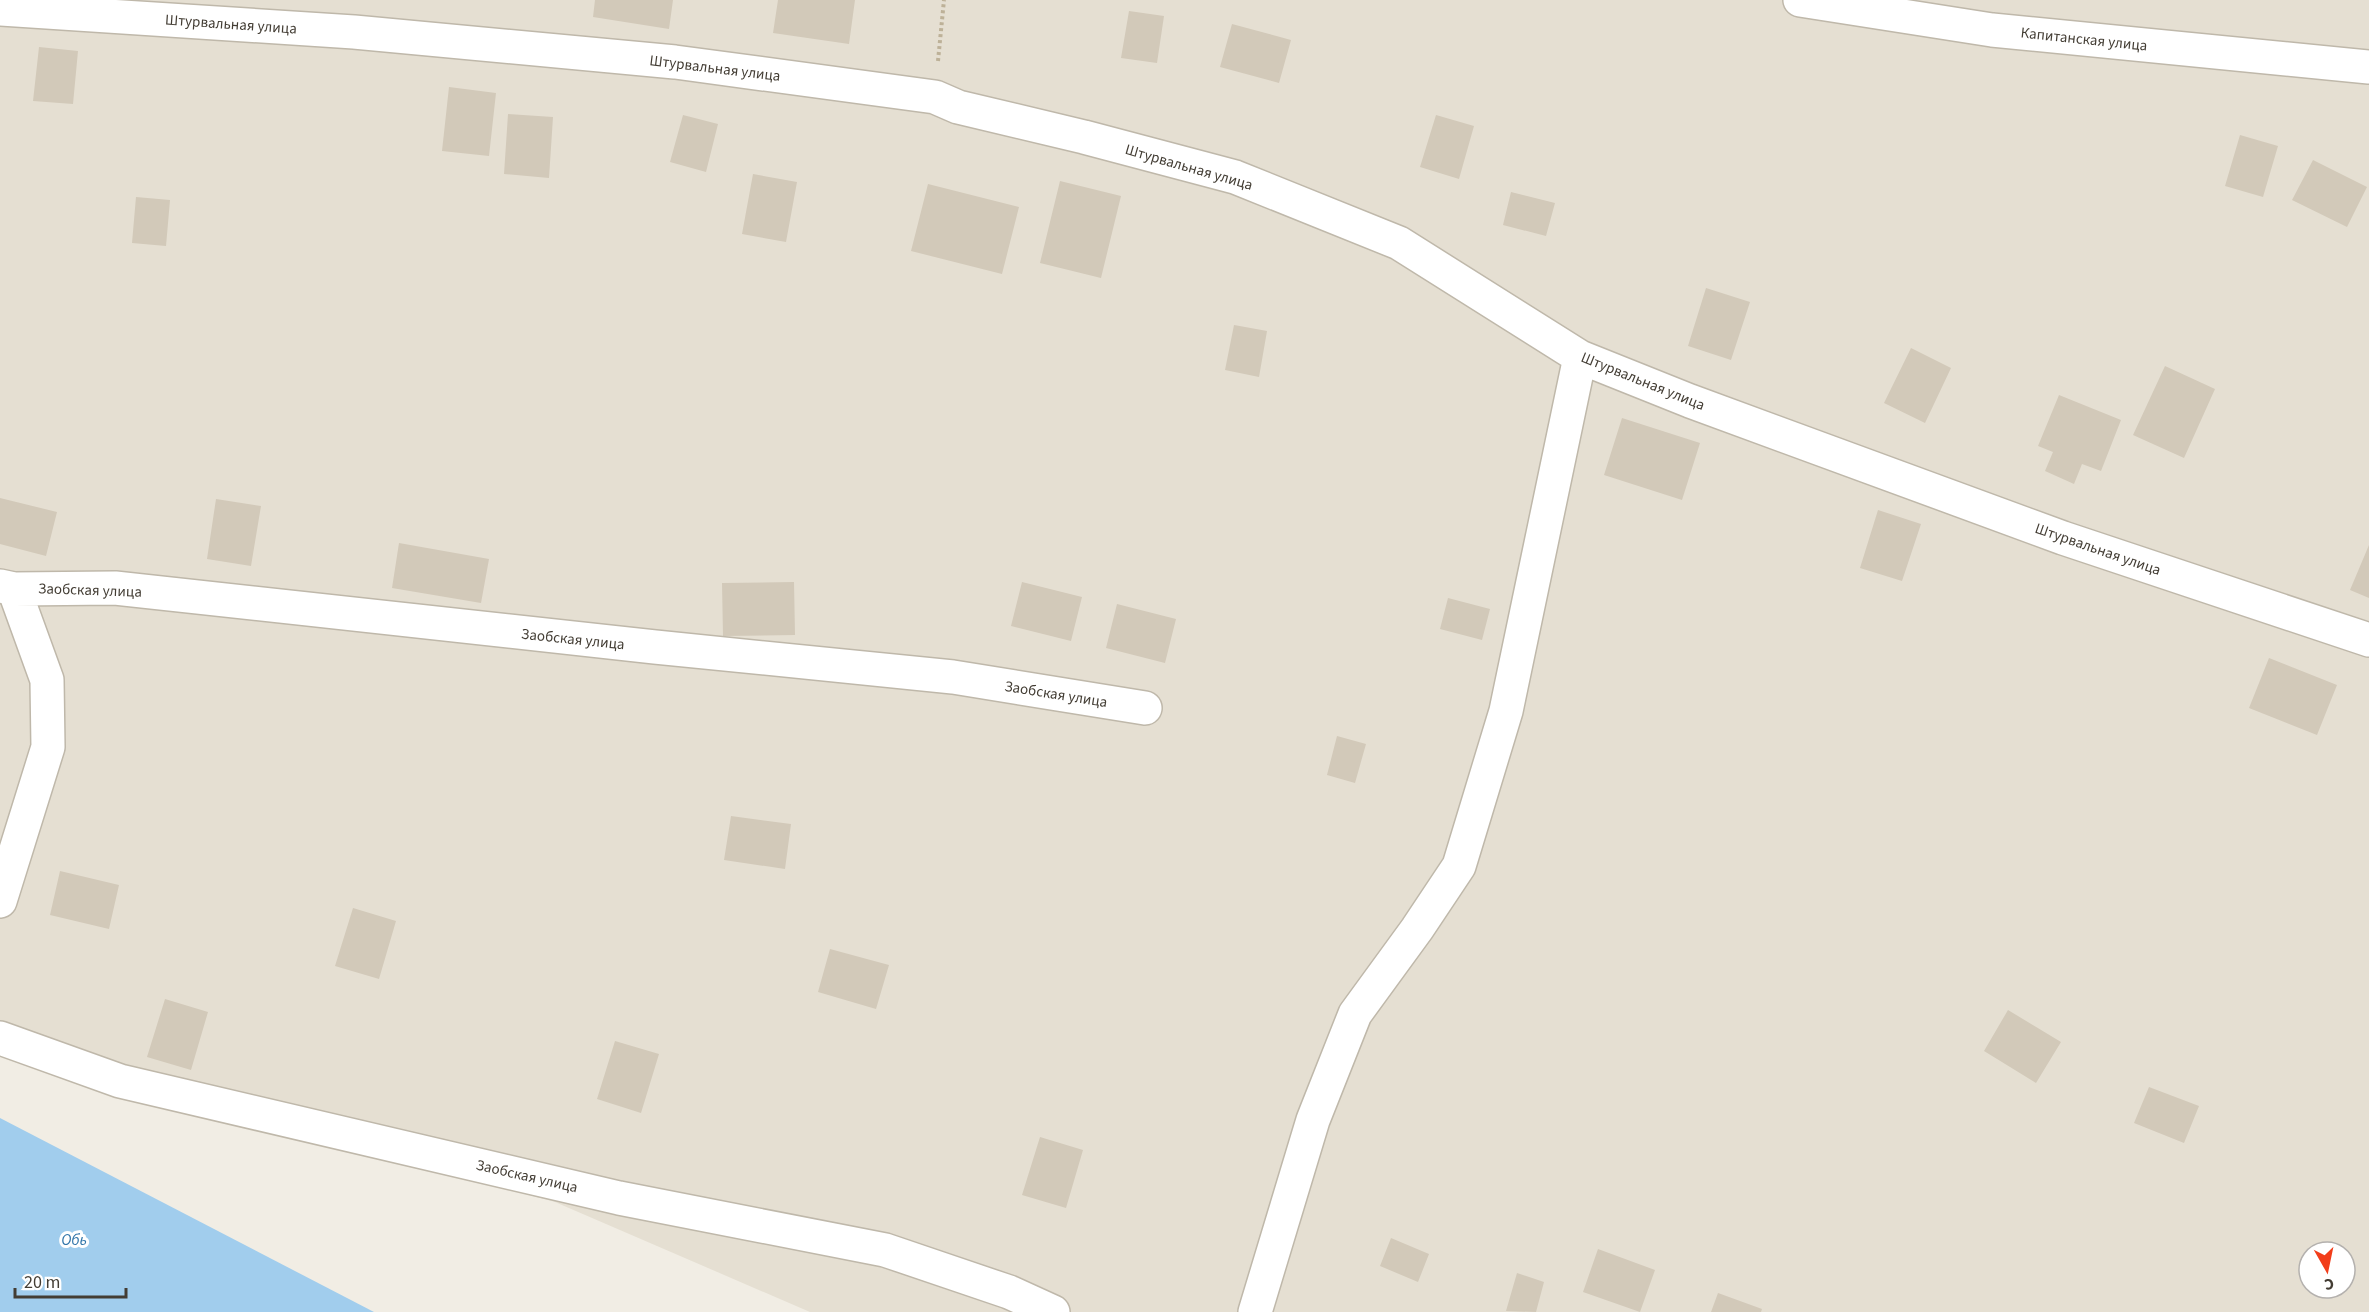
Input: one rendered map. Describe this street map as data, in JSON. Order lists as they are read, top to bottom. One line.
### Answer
{"streets":{"street":["Штурвальная улица","Капитанская улица","Заобская улица"]},"water":["Обь"],"scale_bar":"20 m","north":"bottom"}
